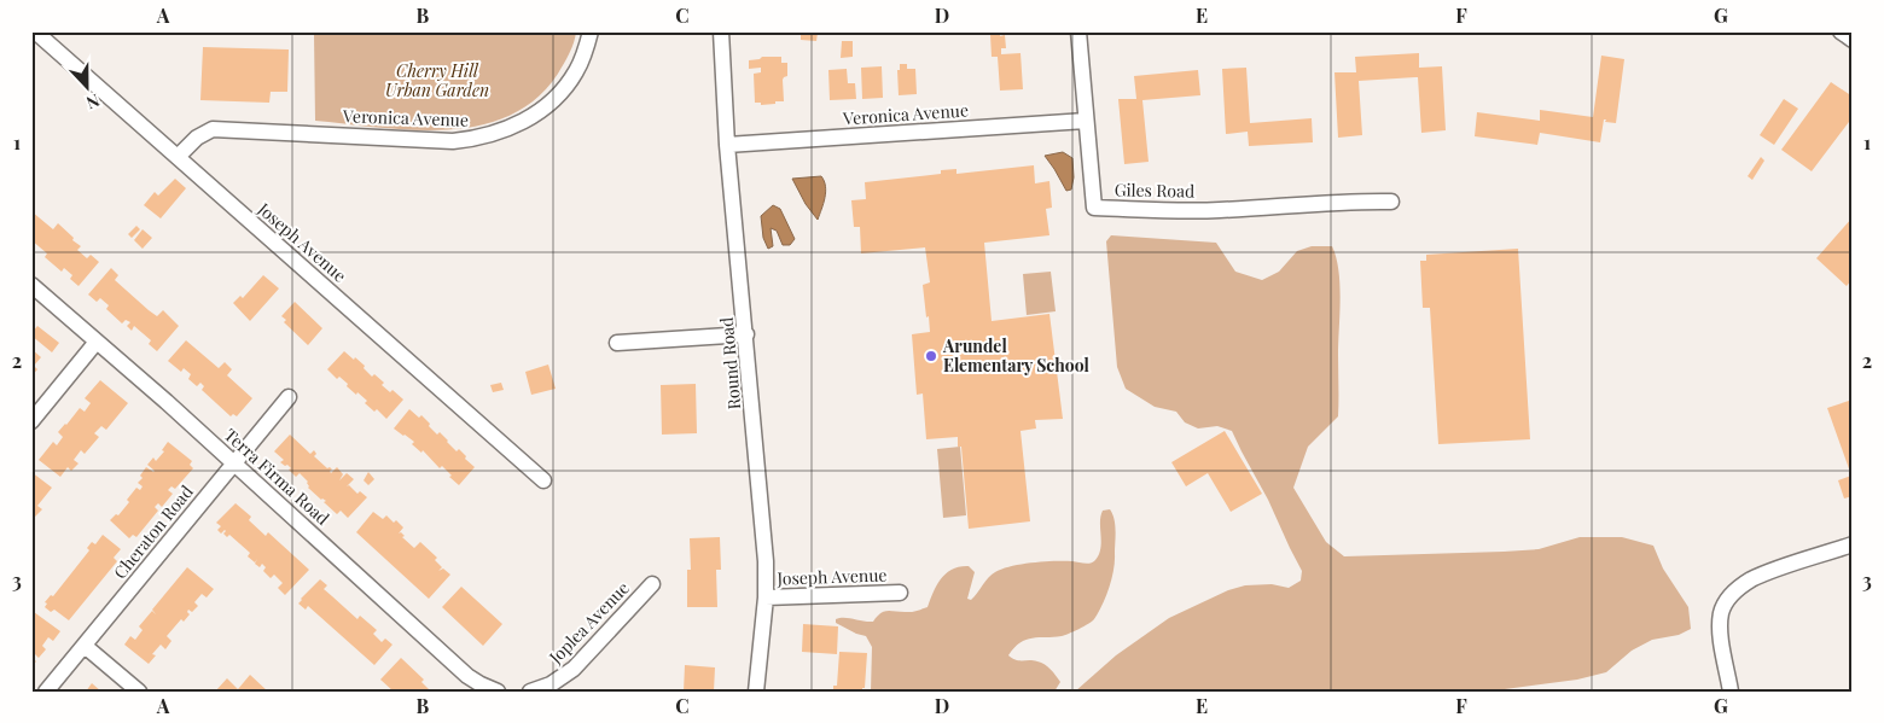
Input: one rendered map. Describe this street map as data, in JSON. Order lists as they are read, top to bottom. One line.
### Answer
{"streets":{"street":["Veronica Avenue","Giles Road","Joseph Avenue","Round Road","Terra Firma Road","Cheraton Road","Joplea Avenue"]},"crossings":[["Veronica Avenue","Giles Road"],["Veronica Avenue","Joseph Avenue"],["Veronica Avenue","Round Road"],["Joseph Avenue","Round Road"],["Terra Firma Road","Cheraton Road"]],"parks":["Cherry Hill Urban Garden"],"places":["Arundel Elementary School"],"north":"bottom","grid":{"columns":["A","B","C","D","E","F","G"],"rows":["1","2","3"]}}
